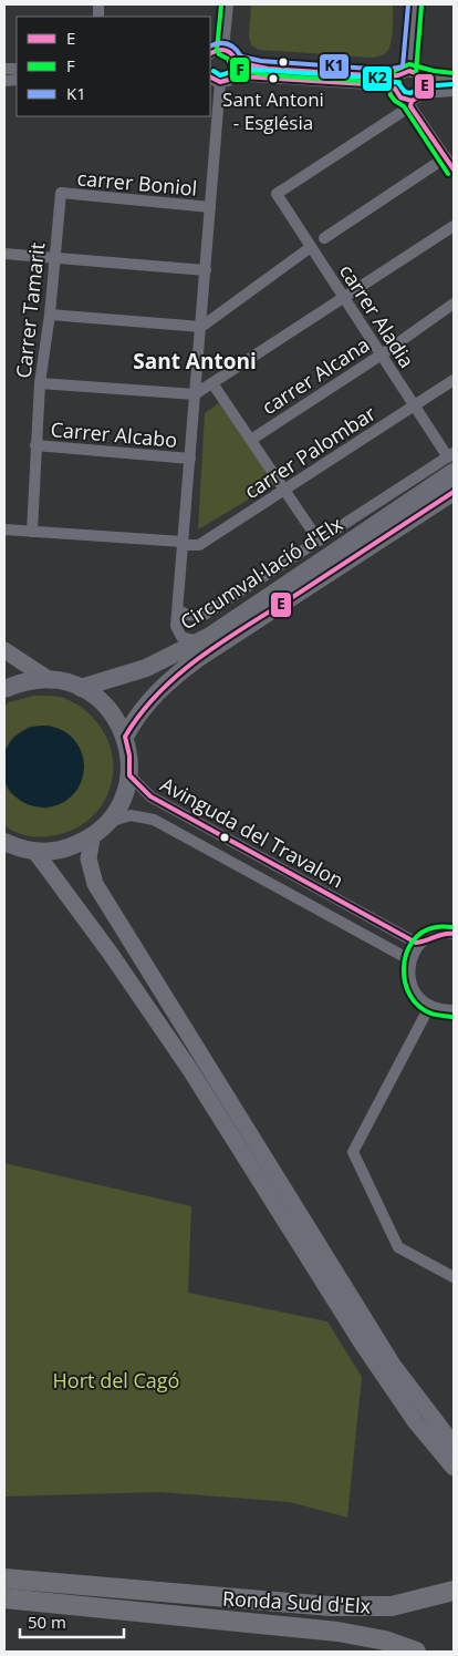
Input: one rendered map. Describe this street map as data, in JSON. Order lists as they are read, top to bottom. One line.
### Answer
{"streets":{"highway":["Ronda Sud d'Elx"],"main road":["Circumval·lació d'Elx"],"street":["carrer Boniol","Carrer Tamarit","carrer Aladia","carrer Alcana","Carrer Alcabo","carrer Palombar","Avinguda del Travalon"]},"crossings":[["carrer Boniol","Carrer Tamarit"],["Carrer Tamarit","Carrer Alcabo"],["Carrer Tamarit","carrer Palombar"],["carrer Aladia","carrer Alcana"],["carrer Aladia","carrer Palombar"],["carrer Aladia","Circumval·lació d'Elx"]],"districts":["Sant Antoni"],"parks":["Hort del Cagó"],"places":["Sant Antoni - Església"],"lines":["transit line F","transit line K1","transit line E","transit line K2"],"legend":["E","F","K1"],"scale_bar":"50 m"}
